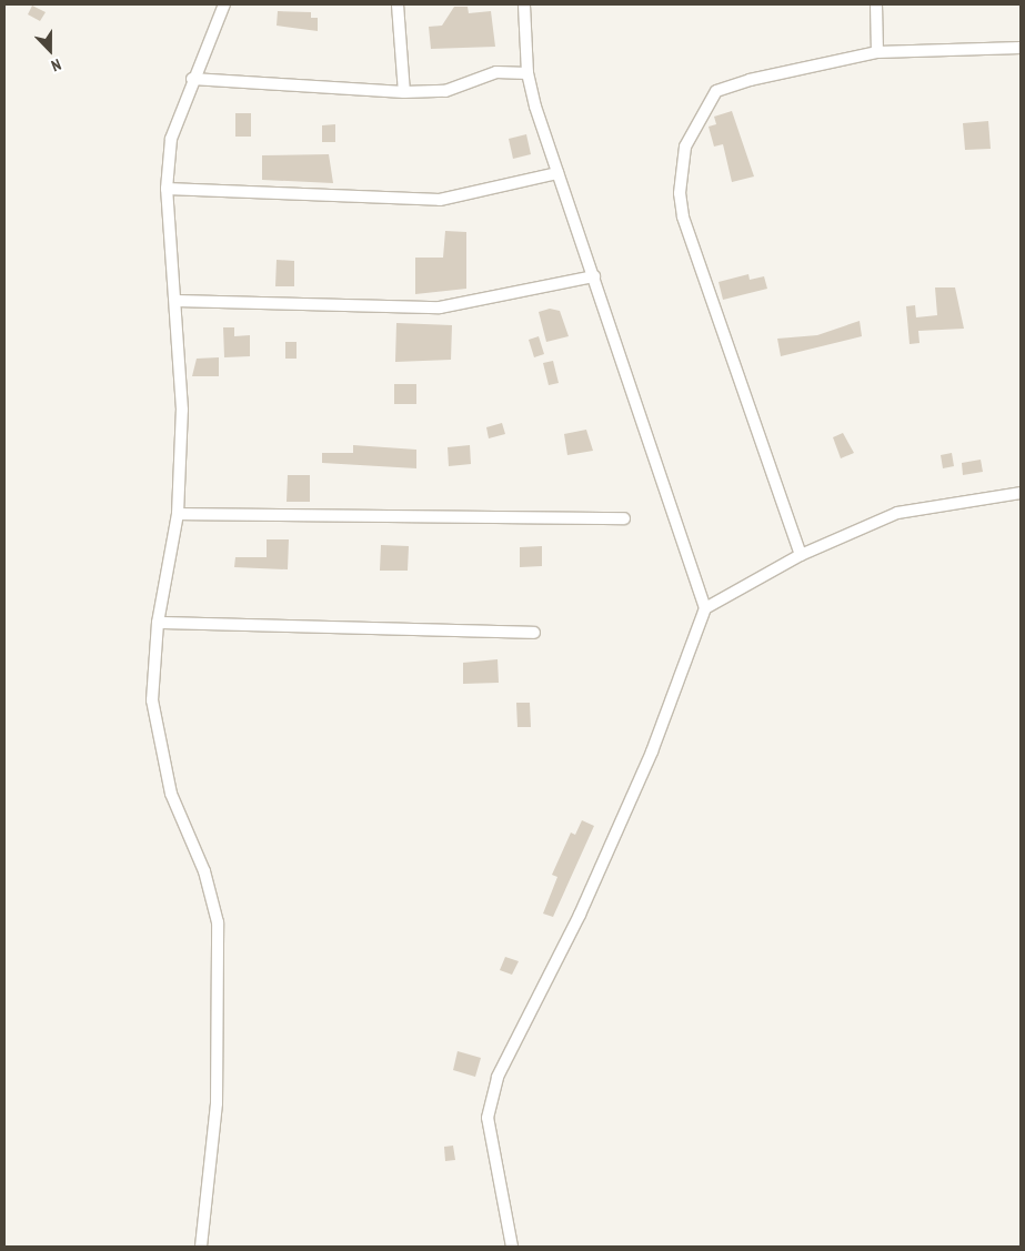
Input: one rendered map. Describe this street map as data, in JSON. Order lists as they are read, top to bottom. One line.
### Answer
{"north":"bottom"}
